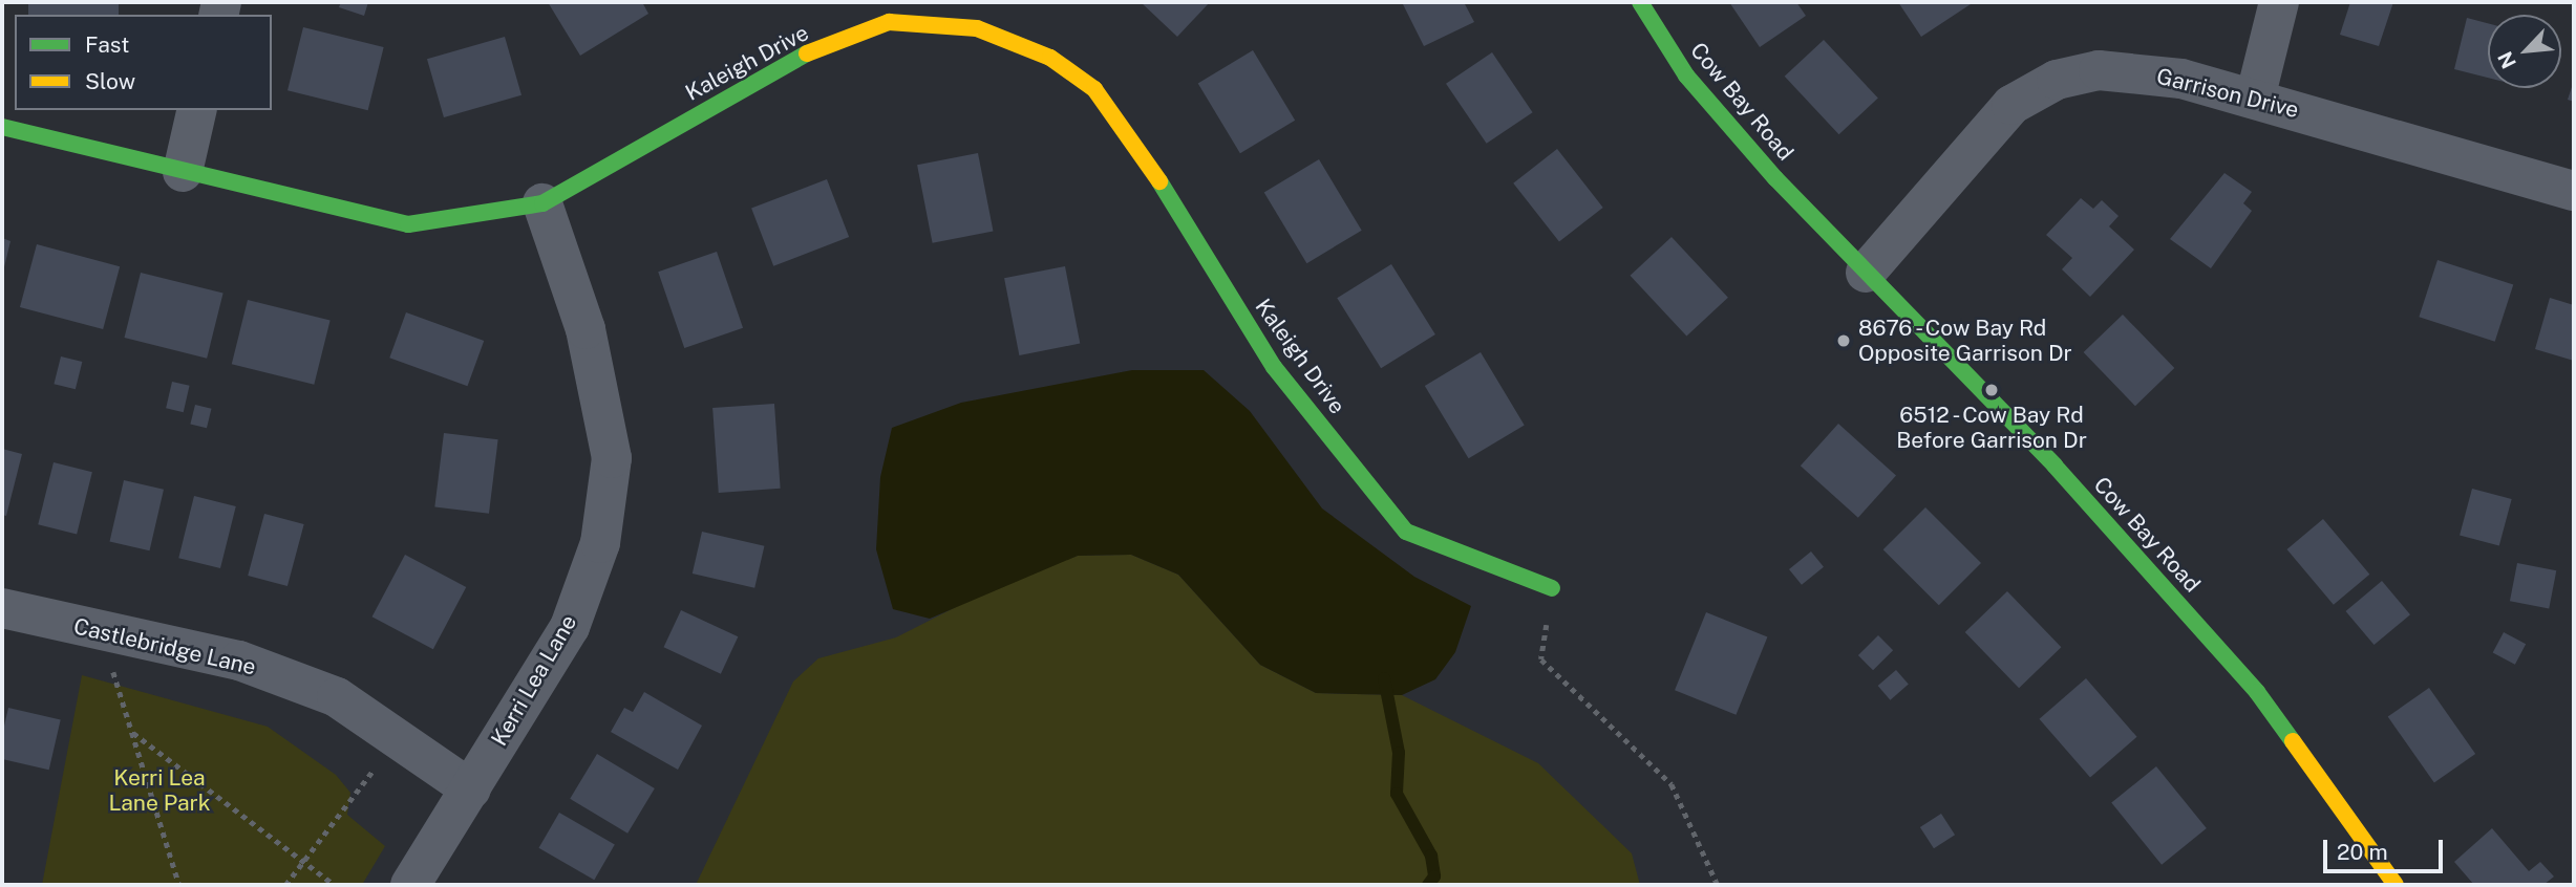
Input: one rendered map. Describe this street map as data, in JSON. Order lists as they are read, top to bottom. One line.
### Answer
{"streets":{"street":["Kaleigh Drive","Garrison Drive","Cow Bay Road","Castlebridge Lane","Kerri Lea Lane"]},"crossings":[["Kaleigh Drive","Kerri Lea Lane"],["Garrison Drive","Cow Bay Road"],["Castlebridge Lane","Kerri Lea Lane"]],"parks":["Kerri Lea Lane Park"],"places":["8676 - Cow Bay Rd Opposite Garrison Dr","6512 - Cow Bay Rd Before Garrison Dr"],"legend":["Fast","Slow"],"scale_bar":"20 m","north":"bottom left"}
